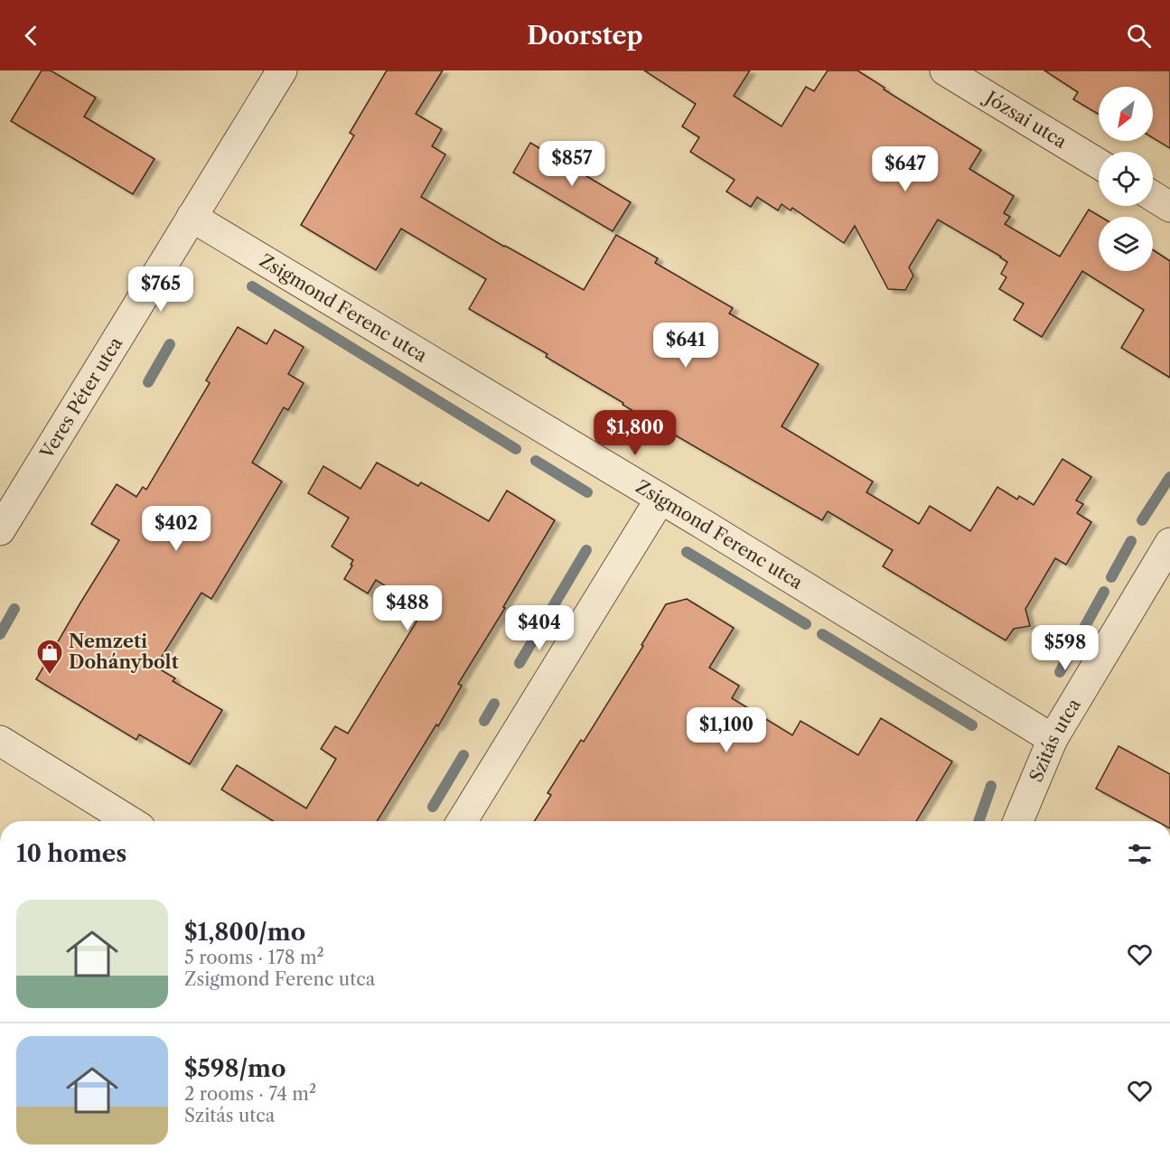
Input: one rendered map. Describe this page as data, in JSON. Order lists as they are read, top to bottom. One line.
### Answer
{"streets":{"street":["Józsai utca","Zsigmond Ferenc utca","Veres Péter utca","Szitás utca"]},"crossings":[["Zsigmond Ferenc utca","Veres Péter utca"],["Zsigmond Ferenc utca","Szitás utca"]],"places":{"shop":["Nemzeti Dohánybolt"]},"north":"bottom left","page":{"header":"Doorstep","price":["$857","$647","$765","$641","$1,800","$402","$488","$404","$598","$1,100"],"heading":"10 homes","list":[{"name":"$1,800/mo","note":"5 rooms · 178 m² · Zsigmond Ferenc utca"},{"name":"$598/mo","note":"2 rooms · 74 m² · Szitás utca"}]}}
